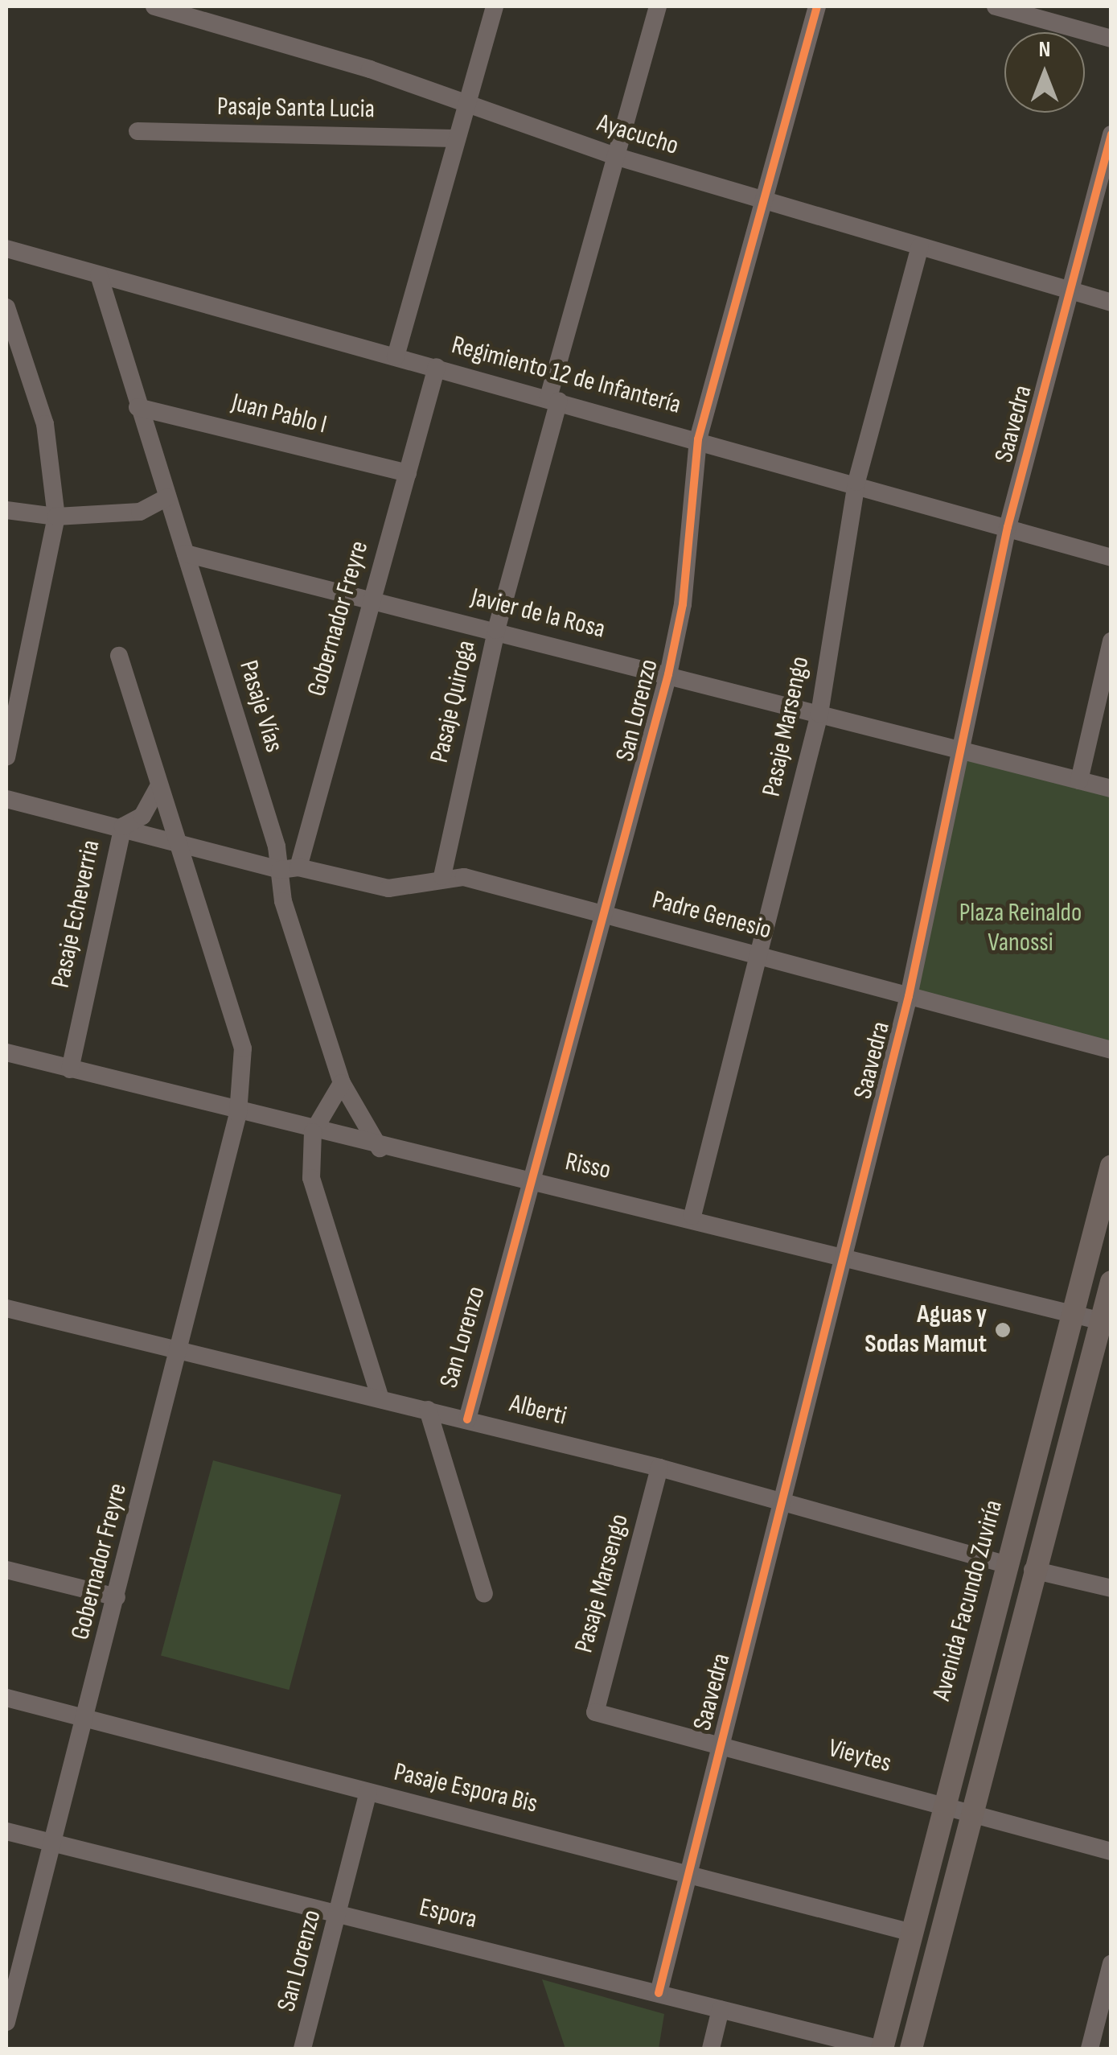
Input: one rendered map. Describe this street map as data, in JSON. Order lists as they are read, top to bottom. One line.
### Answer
{"streets":{"main road":["Avenida Facundo Zuviría"],"street":["Pasaje Santa Lucia","Ayacucho","Regimiento 12 de Infantería","Juan Pablo I","Saavedra","Javier de la Rosa","Gobernador Freyre","Pasaje Quiroga","Pasaje Vías","San Lorenzo","Pasaje Marsengo","Pasaje Echeverria","Padre Genesio","Risso","Alberti","Vieytes","Pasaje Espora Bis","Espora"]},"crossings":[["Ayacucho","Saavedra"],["Ayacucho","Pasaje Quiroga"],["Ayacucho","San Lorenzo"],["Ayacucho","Pasaje Marsengo"],["Regimiento 12 de Infantería","Saavedra"],["Regimiento 12 de Infantería","Gobernador Freyre"],["Regimiento 12 de Infantería","Pasaje Quiroga"],["Regimiento 12 de Infantería","Pasaje Vías"],["Regimiento 12 de Infantería","San Lorenzo"],["Regimiento 12 de Infantería","Pasaje Marsengo"],["Juan Pablo I","Gobernador Freyre"],["Juan Pablo I","Pasaje Vías"],["Saavedra","Javier de la Rosa"],["Saavedra","Padre Genesio"],["Saavedra","Risso"],["Saavedra","Alberti"],["Saavedra","Vieytes"],["Saavedra","Pasaje Espora Bis"],["Saavedra","Espora"],["Javier de la Rosa","Gobernador Freyre"],["Javier de la Rosa","Pasaje Quiroga"],["Javier de la Rosa","Pasaje Vías"],["Javier de la Rosa","San Lorenzo"],["Javier de la Rosa","Pasaje Marsengo"],["Gobernador Freyre","Pasaje Vías"],["Gobernador Freyre","Padre Genesio"],["Gobernador Freyre","Risso"],["Gobernador Freyre","Alberti"],["Gobernador Freyre","Pasaje Espora Bis"],["Gobernador Freyre","Espora"],["Pasaje Quiroga","Padre Genesio"],["Pasaje Vías","Padre Genesio"],["Pasaje Vías","Risso"],["San Lorenzo","Padre Genesio"],["San Lorenzo","Risso"],["San Lorenzo","Alberti"],["San Lorenzo","Pasaje Espora Bis"],["San Lorenzo","Espora"],["Pasaje Marsengo","Padre Genesio"],["Pasaje Marsengo","Risso"],["Pasaje Marsengo","Alberti"],["Pasaje Marsengo","Vieytes"],["Pasaje Echeverria","Padre Genesio"],["Pasaje Echeverria","Risso"],["Risso","Avenida Facundo Zuviría"],["Alberti","Avenida Facundo Zuviría"],["Avenida Facundo Zuviría","Vieytes"],["Avenida Facundo Zuviría","Pasaje Espora Bis"],["Avenida Facundo Zuviría","Espora"]],"parks":["Plaza Reinaldo Vanossi"],"places":["Aguas y Sodas Mamut"],"north":"top"}
